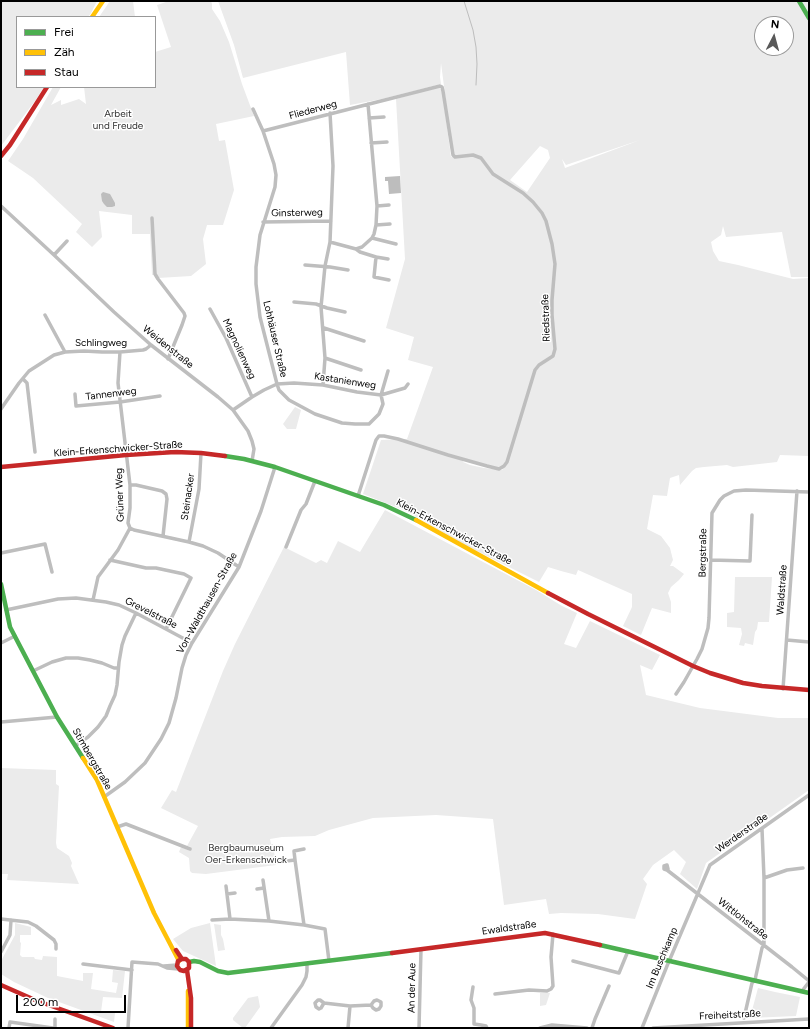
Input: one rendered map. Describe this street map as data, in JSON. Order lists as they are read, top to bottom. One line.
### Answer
{"streets":{"street":["Fliederweg","Ginsterweg","Riedstraße","Lohhäuser Straße","Schlingweg","Weidenstraße","Magnolienweg","Kastanienweg","Tannenweg","Klein-Erkenschwicker-Straße","Grüner Weg","Steinacker","Bergstraße","Waldstraße","Von-Waldthausen-Straße","Grevelstraße","Stimbergstraße","Werderstraße","Wittlohstraße","Ewaldstraße","Im Buschkamp","An der Aue","Freiheitstraße"]},"crossings":[["Fliederweg","Riedstraße"],["Fliederweg","Lohhäuser Straße"],["Ginsterweg","Lohhäuser Straße"],["Riedstraße","Klein-Erkenschwicker-Straße"],["Lohhäuser Straße","Weidenstraße"],["Lohhäuser Straße","Magnolienweg"],["Lohhäuser Straße","Kastanienweg"],["Schlingweg","Weidenstraße"],["Schlingweg","Grüner Weg"],["Weidenstraße","Klein-Erkenschwicker-Straße"],["Tannenweg","Grüner Weg"],["Klein-Erkenschwicker-Straße","Grüner Weg"],["Klein-Erkenschwicker-Straße","Steinacker"],["Klein-Erkenschwicker-Straße","Bergstraße"],["Klein-Erkenschwicker-Straße","Waldstraße"],["Klein-Erkenschwicker-Straße","Von-Waldthausen-Straße"],["Grüner Weg","Grevelstraße"],["Bergstraße","Waldstraße"],["Von-Waldthausen-Straße","Grevelstraße"],["Von-Waldthausen-Straße","Stimbergstraße"],["Grevelstraße","Stimbergstraße"],["Stimbergstraße","Ewaldstraße"],["Werderstraße","Wittlohstraße"],["Werderstraße","Im Buschkamp"],["Wittlohstraße","Im Buschkamp"],["Ewaldstraße","Im Buschkamp"],["Ewaldstraße","An der Aue"]],"parks":["Arbeit und Freude","Bergbaumuseum Oer-Erkenschwick"],"legend":["Frei","Zäh","Stau"],"scale_bar":"200 m","north":"top"}
